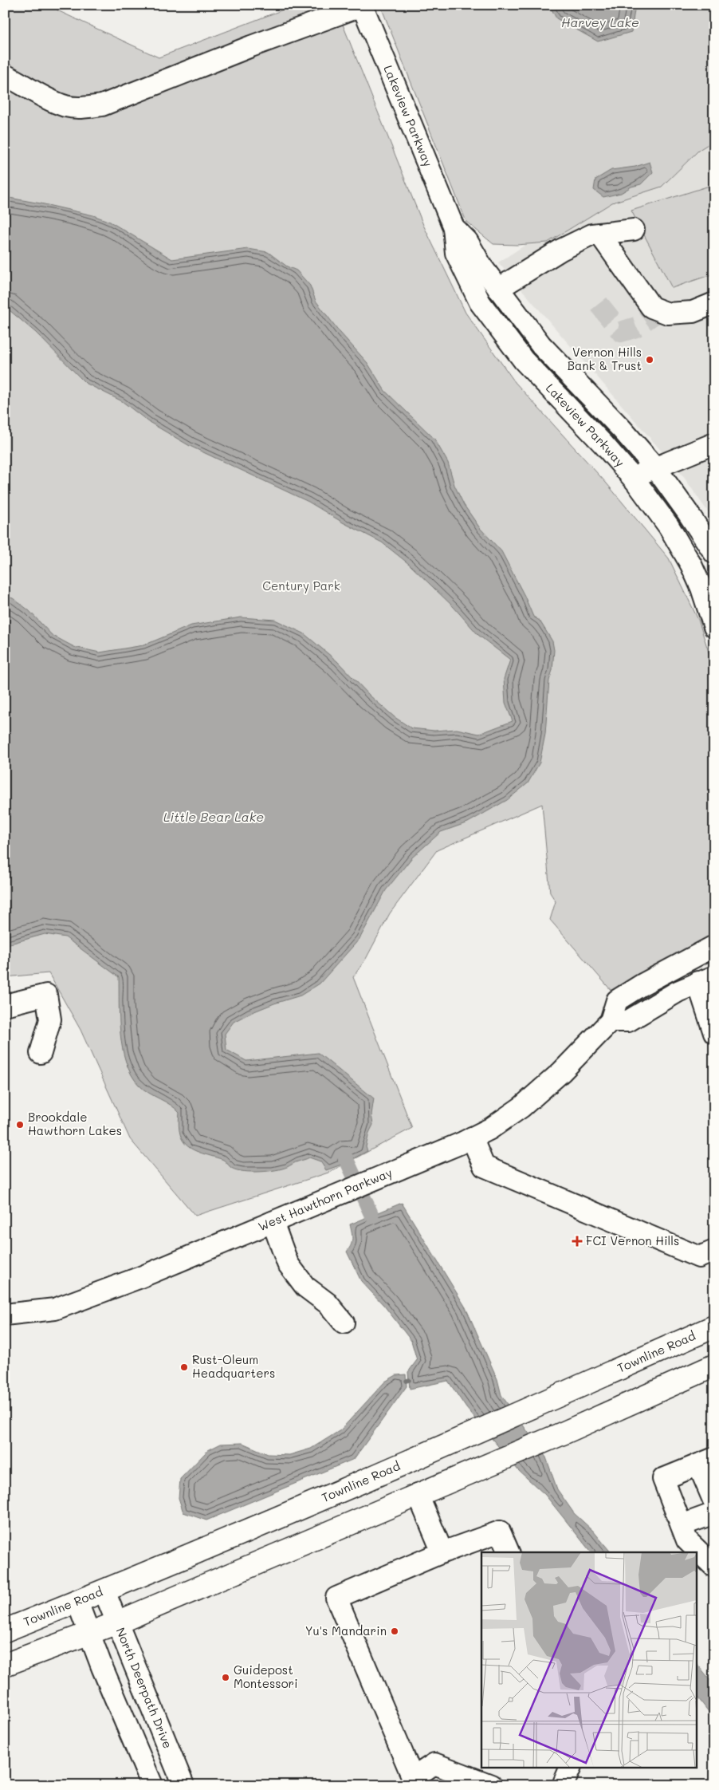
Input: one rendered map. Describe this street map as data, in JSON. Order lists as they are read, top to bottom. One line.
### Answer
{"streets":{"main road":["Townline Road"],"street":["Lakeview Parkway","West Hawthorn Parkway","North Deerpath Drive"]},"crossings":[["Townline Road","North Deerpath Drive"]],"water":["Harvey Lake","Little Bear Lake"],"parks":["Century Park"],"places":{"other":["Vernon Hills Bank & Trust","Brookdale Hawthorn Lakes","Rust-Oleum Headquarters","Yu's Mandarin","Guidepost Montessori"],"health":["FCI Vernon Hills"]}}
